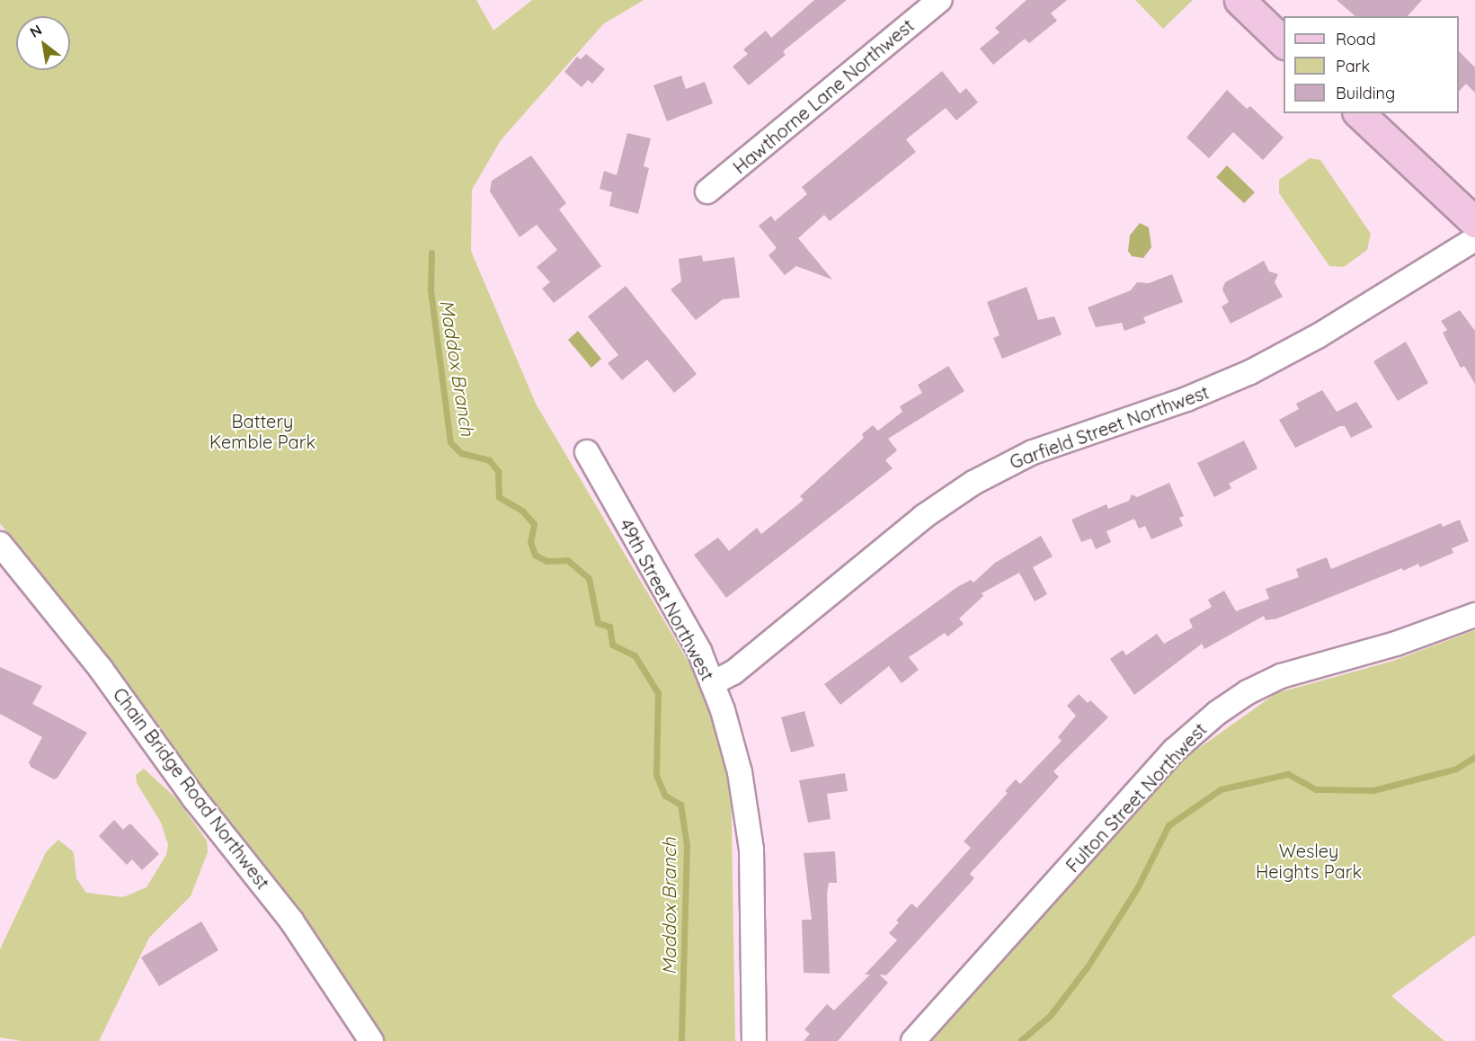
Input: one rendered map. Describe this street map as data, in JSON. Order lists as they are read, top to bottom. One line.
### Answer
{"streets":{"street":["Hawthorne Lane Northwest","Garfield Street Northwest","49th Street Northwest","Chain Bridge Road Northwest","Fulton Street Northwest"]},"crossings":[["Garfield Street Northwest","49th Street Northwest"]],"water":["Maddox Branch"],"parks":["Battery Kemble Park","Wesley Heights Park"],"legend":["Road","Park","Building"],"north":"top left"}
